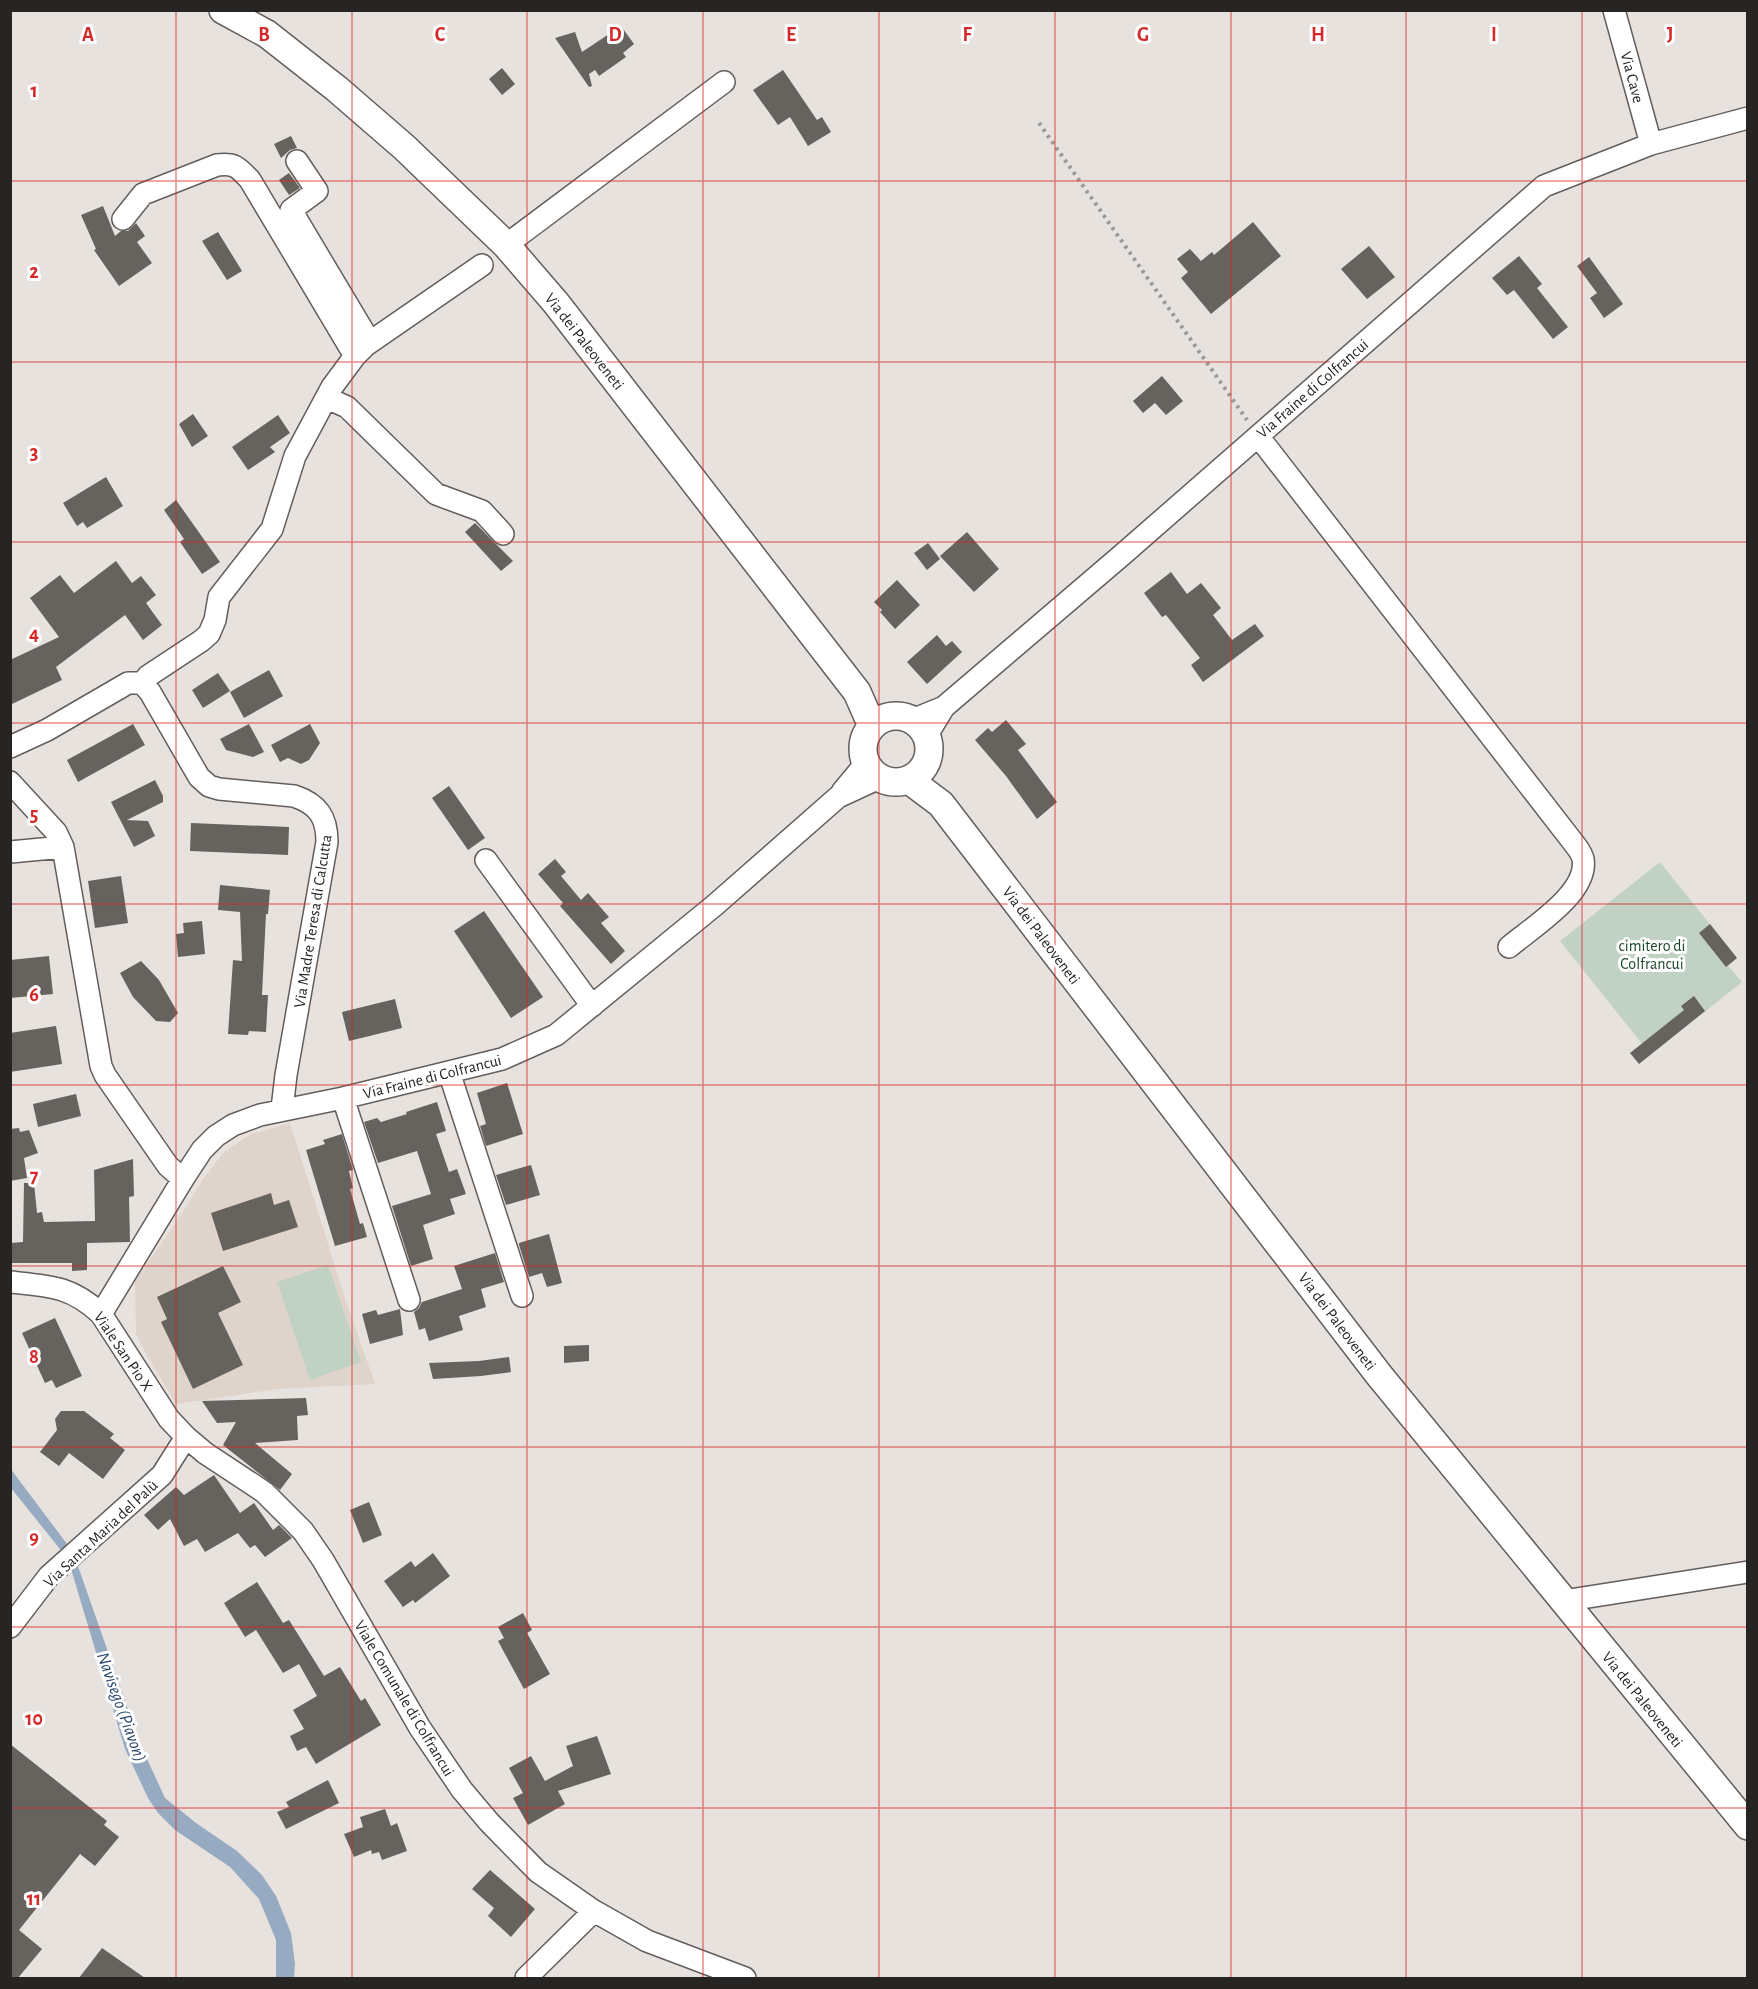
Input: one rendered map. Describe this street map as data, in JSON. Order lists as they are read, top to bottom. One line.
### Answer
{"streets":{"main road":["Via dei Paleoveneti"],"street":["Via Cave","Via Fraine di Colfrancui","Via Madre Teresa di Calcutta","Viale San Pio X","Via Santa Maria del Palù","Viale Comunale di Colfrancui"]},"crossings":[["Via Cave","Via Fraine di Colfrancui"],["Via dei Paleoveneti","Via Fraine di Colfrancui"],["Via Fraine di Colfrancui","Via Madre Teresa di Calcutta"],["Via Fraine di Colfrancui","Viale San Pio X"],["Viale San Pio X","Via Santa Maria del Palù"],["Viale San Pio X","Viale Comunale di Colfrancui"],["Via Santa Maria del Palù","Viale Comunale di Colfrancui"]],"water":["Navisego (Piavon)"],"parks":["cimitero di Colfrancui"],"grid":{"columns":["A","B","C","D","E","F","G","H","I","J"],"rows":["1","2","3","4","5","6","7","8","9","10","11"]}}
